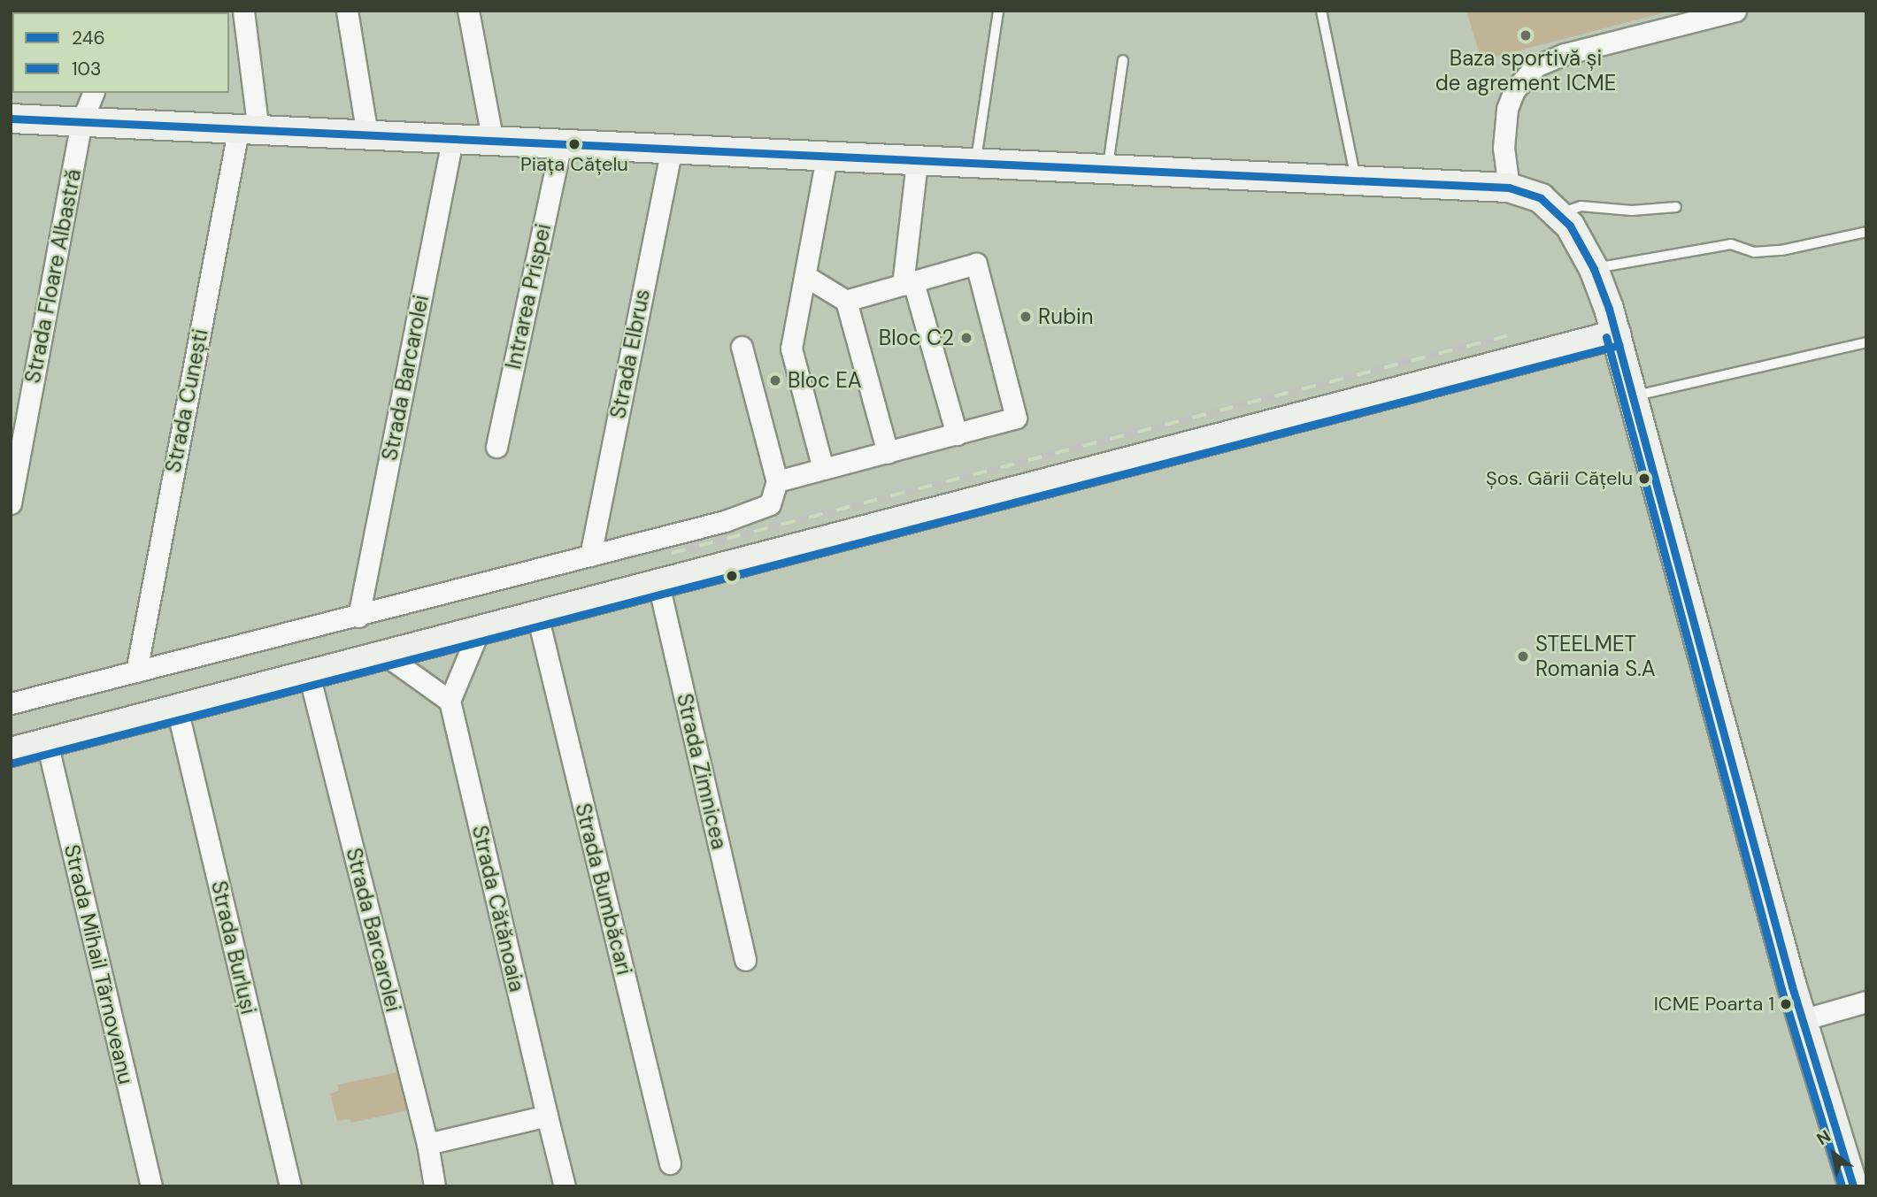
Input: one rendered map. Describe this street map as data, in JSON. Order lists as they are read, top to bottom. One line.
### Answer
{"streets":{"street":["Strada Floare Albastră","Intrarea Prispei","Strada Elbrus","Strada Barcarolei","Strada Cunești","Strada Zimnicea","Strada Bumbăcari","Strada Cătănoaia","Strada Burluși","Strada Mihail Târnoveanu"]},"places":["Baza sportivă și de agrement ICME","Piața Cățelu","Rubin","Bloc C2","Bloc EA","Șos. Gării Cățelu","STEELMET Romania S.A","ICME Poarta 1"],"lines":["transit line 246","transit line 103"],"legend":["246","103"],"north":"top left"}
